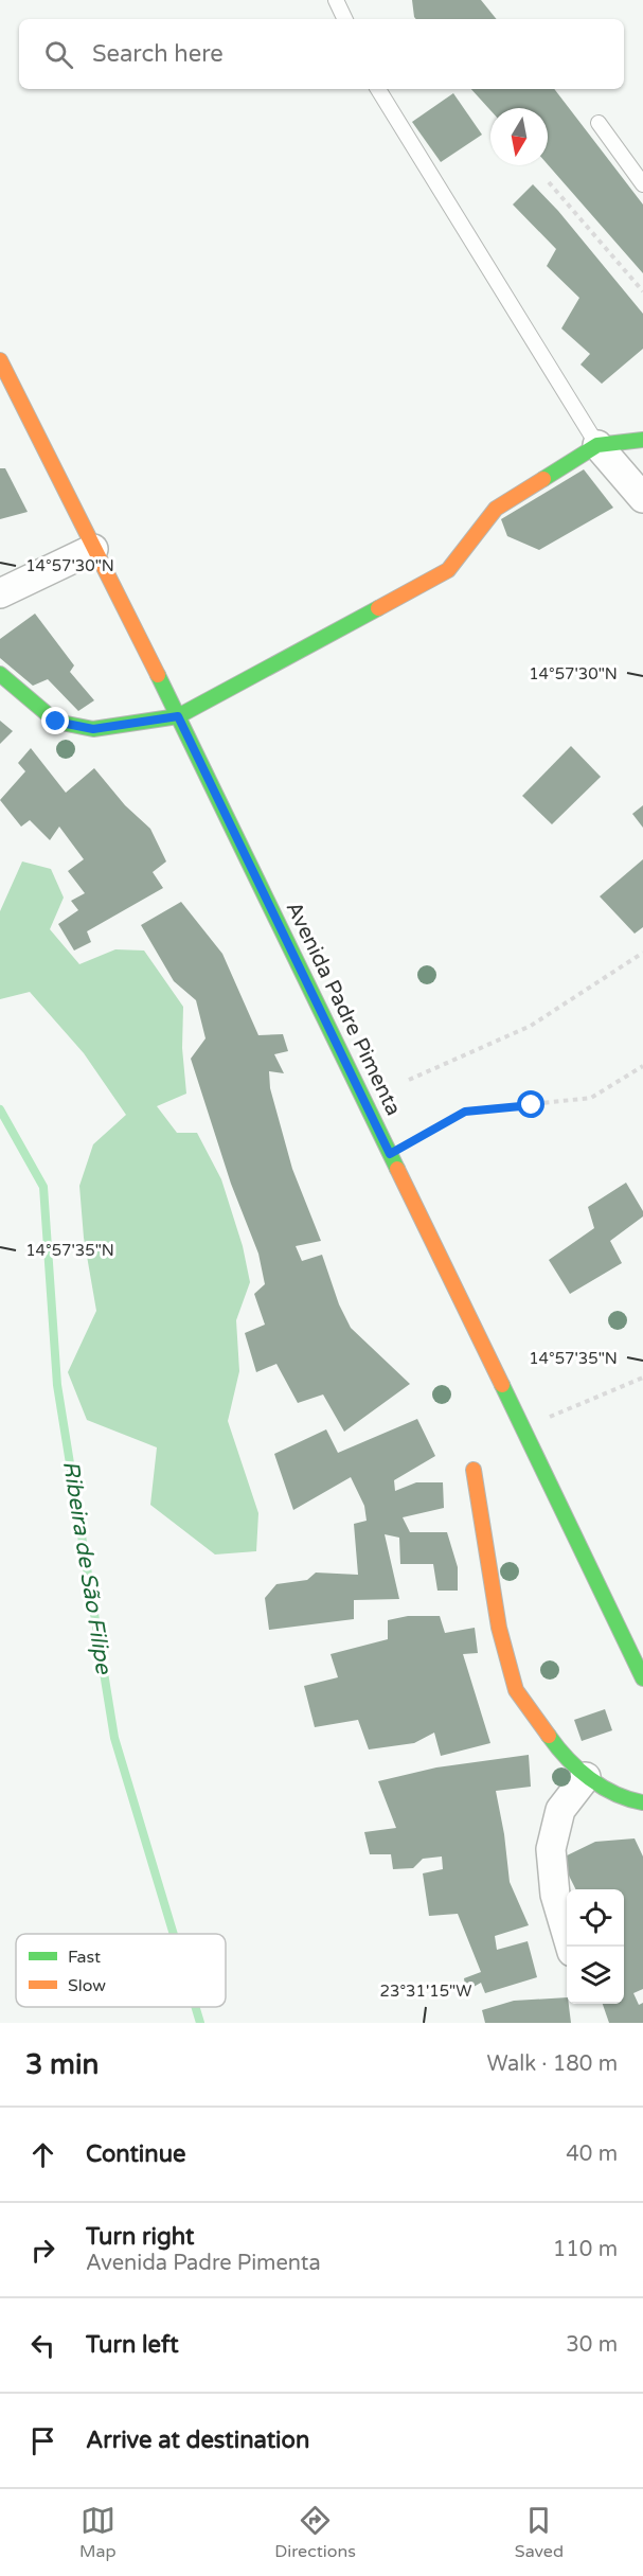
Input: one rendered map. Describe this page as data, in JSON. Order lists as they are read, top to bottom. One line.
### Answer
{"streets":{"main road":["Avenida Padre Pimenta"]},"water":["Ribeira de São Filipe"],"legend":["Fast","Slow"],"north":"bottom","page":{"search":"Search here","heading":["3 min","Walk · 180 m"],"list":[["Continue","40 m"],["Turn right","Avenida Padre Pimenta","110 m"],["Turn left","30 m"],"Arrive at destination"],"nav":["Map","Directions","Saved"]},"coordinates":["14°57'30\"N","14°57'35\"N","23°31'15\"W"]}
